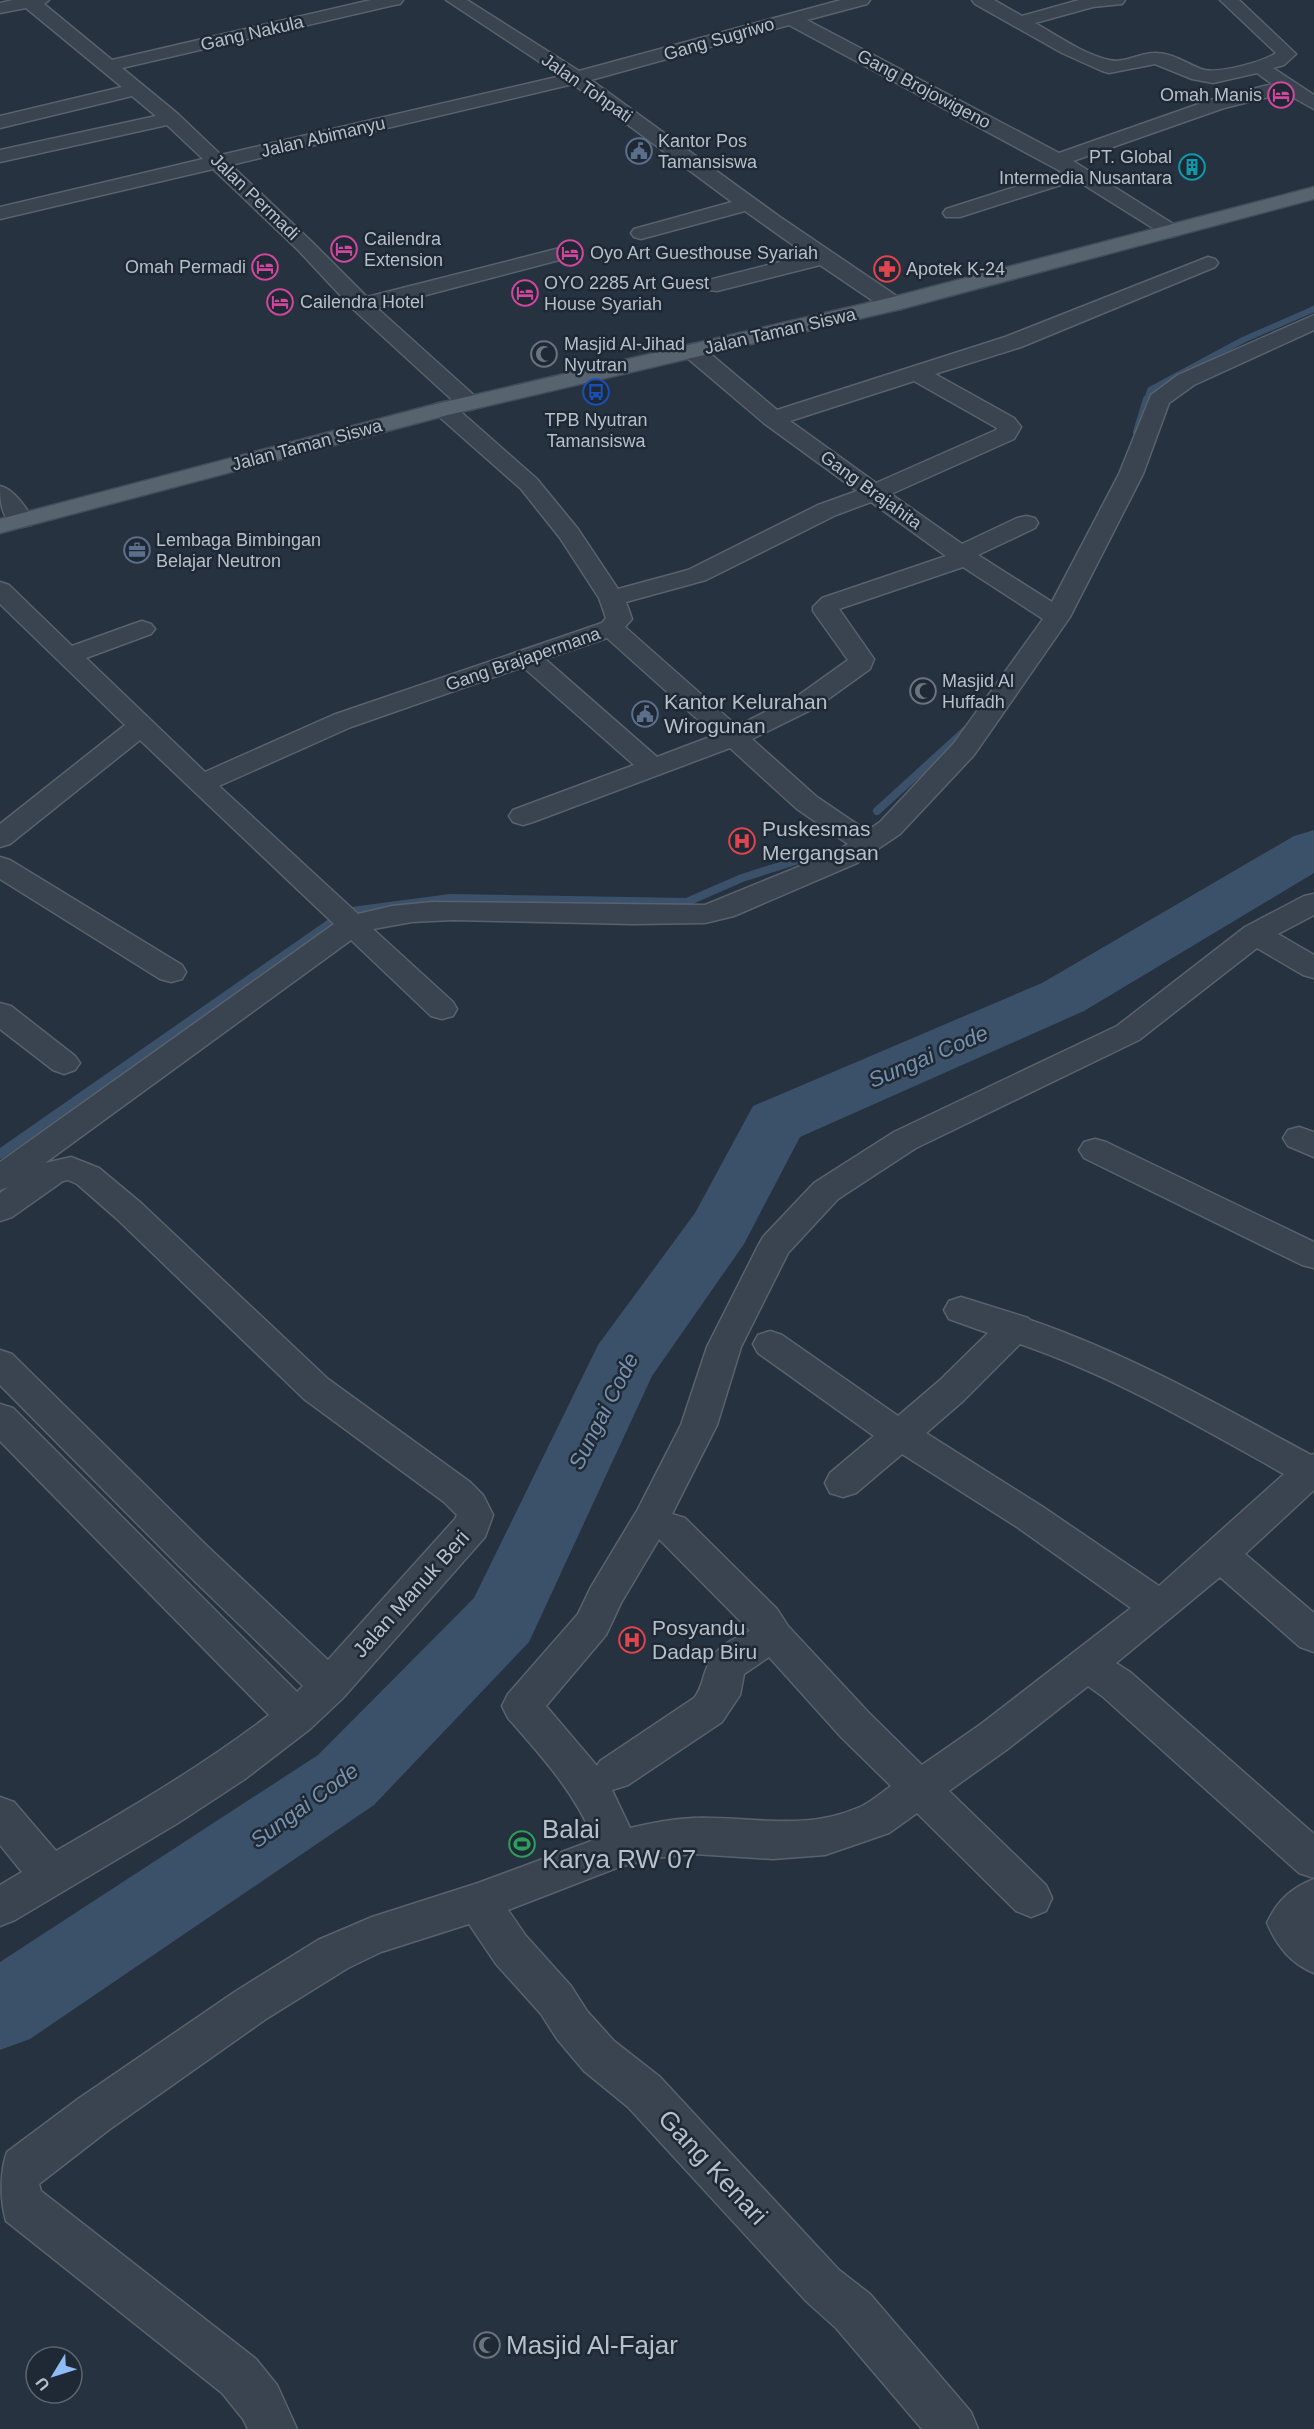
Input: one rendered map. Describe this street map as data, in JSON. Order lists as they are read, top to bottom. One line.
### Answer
{"streets":{"main road":["Jalan Taman Siswa"],"street":["Gang Nakula","Gang Sugriwo","Jalan Tohpati","Gang Brojowigeno","Jalan Abimanyu","Jalan Permadi","Gang Brajahita","Gang Brajapermana","Jalan Manuk Beri","Gang Kenari"]},"crossings":[["Gang Nakula","Jalan Permadi"],["Gang Sugriwo","Jalan Tohpati"],["Gang Sugriwo","Gang Brojowigeno"],["Gang Sugriwo","Jalan Abimanyu"],["Jalan Tohpati","Jalan Abimanyu"],["Jalan Tohpati","Jalan Taman Siswa"],["Gang Brojowigeno","Jalan Taman Siswa"],["Jalan Abimanyu","Jalan Permadi"],["Jalan Permadi","Jalan Taman Siswa"],["Jalan Taman Siswa","Gang Brajahita"],["Jalan Taman Siswa","Gang Brajapermana"]],"water":["Sungai Code"],"places":{"hotel":["Omah Manis","Cailendra Extension","Oyo Art Guesthouse Syariah","Omah Permadi","OYO 2285 Art Guest House Syariah","Cailendra Hotel"],"public building":["Kantor Pos Tamansiswa","Kantor Kelurahan Wirogunan"],"building":["PT. Global Intermedia Nusantara"],"pharmacy":["Apotek K-24"],"mosque":["Masjid Al-Jihad Nyutran","Masjid Al Huffadh","Masjid Al-Fajar"],"bus stop":["TPB Nyutran Tamansiswa"],"office":["Lembaga Bimbingan Belajar Neutron"],"hospital":["Puskesmas Mergangsan","Posyandu Dadap Biru"],"sports":["Balai Karya RW 07"]},"north":"bottom left"}
